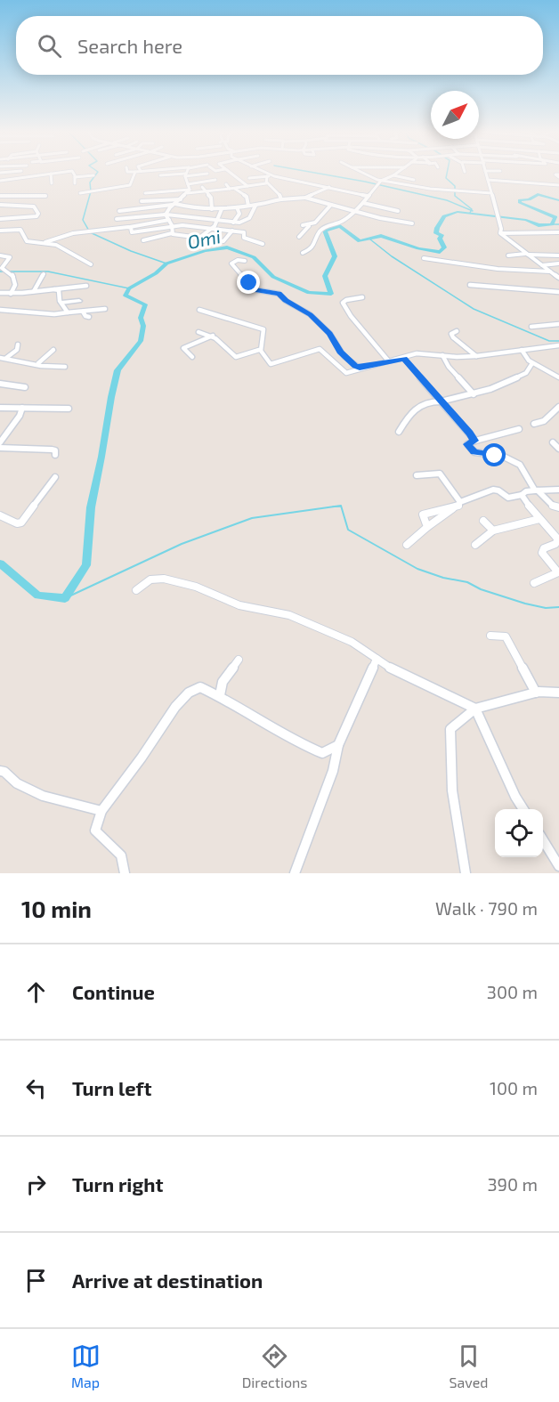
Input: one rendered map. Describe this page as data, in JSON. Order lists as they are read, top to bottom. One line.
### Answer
{"water":["Omi"],"north":"top right","page":{"search":"Search here","heading":["10 min","Walk · 790 m"],"list":[["Continue","300 m"],["Turn left","100 m"],["Turn right","390 m"],"Arrive at destination"],"nav":["Map","Directions","Saved"]}}
